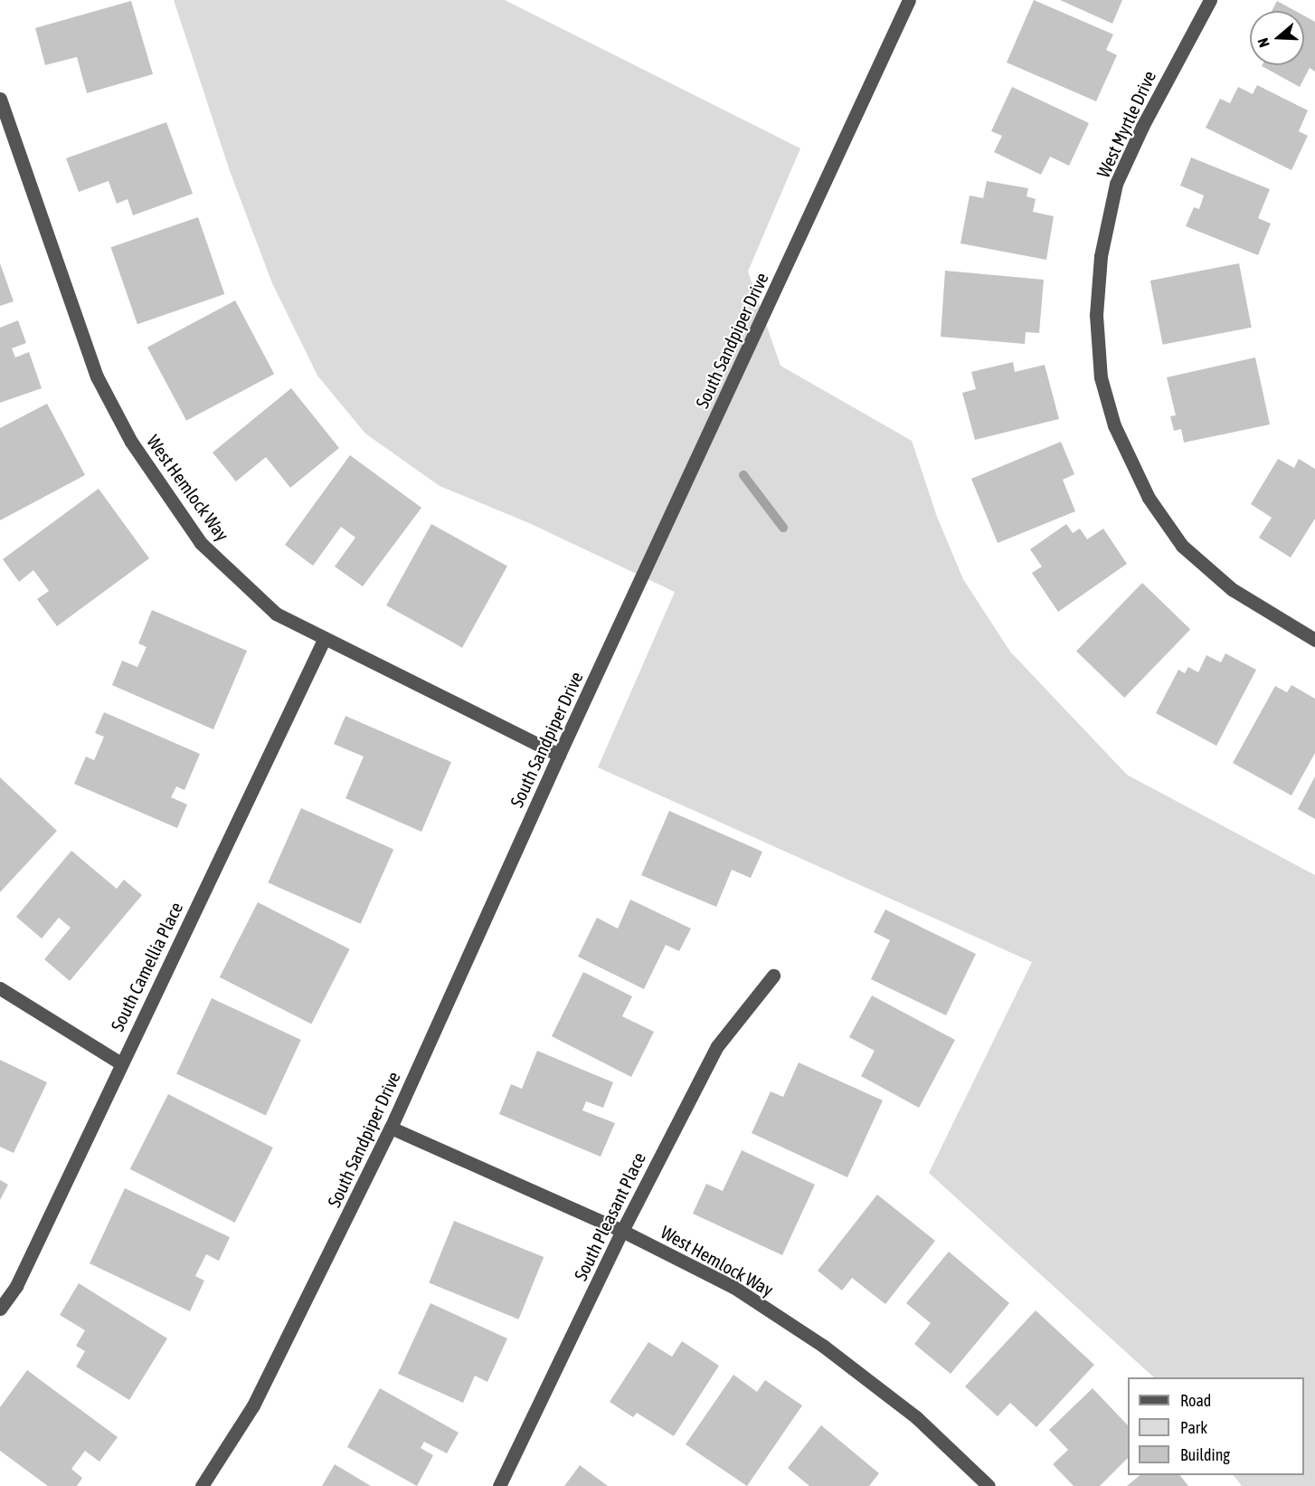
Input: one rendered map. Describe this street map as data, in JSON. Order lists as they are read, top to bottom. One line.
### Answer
{"streets":{"street":["West Myrtle Drive","South Sandpiper Drive","West Hemlock Way","South Camellia Place","South Pleasant Place"]},"crossings":[["South Sandpiper Drive","West Hemlock Way"],["West Hemlock Way","South Camellia Place"],["West Hemlock Way","South Pleasant Place"]],"legend":["Road","Park","Building"],"north":"left"}
